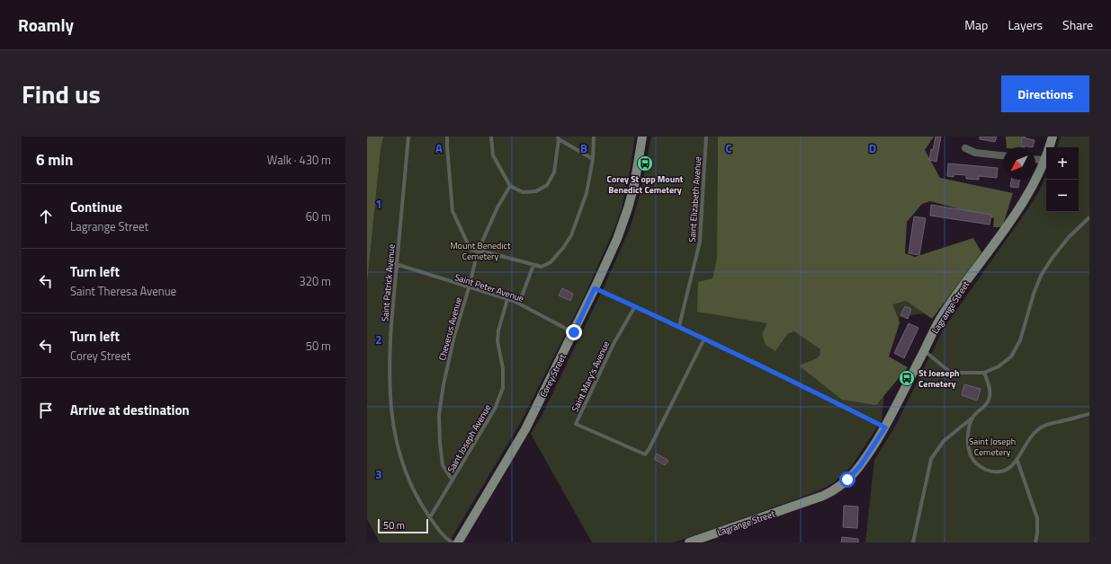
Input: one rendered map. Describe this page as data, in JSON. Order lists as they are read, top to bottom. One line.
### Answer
{"streets":{"main road":["Lagrange Street","Corey Street"],"lane":["Saint Elizabeth Avenue","Saint Patrick Avenue","Saint Peter Avenue","Cheverus Avenue","Saint Mary's Avenue","Saint Joseph Avenue"]},"crossings":[["Saint Patrick Avenue","Saint Peter Avenue"],["Saint Patrick Avenue","Saint Joseph Avenue"],["Saint Peter Avenue","Cheverus Avenue"],["Saint Peter Avenue","Corey Street"],["Saint Peter Avenue","Saint Joseph Avenue"],["Cheverus Avenue","Saint Joseph Avenue"]],"parks":["Mount Benedict Cemetery","Saint Joseph Cemetery"],"places":{"bus stop":["Corey St opp Mount Benedict Cemetery","St Joeseph Cemetery"]},"scale_bar":"50 m","north":"bottom left","page":{"header":"Roamly","nav":["Map","Layers","Share"],"title":"Find us","buttons":"Directions","heading":["6 min","Walk · 430 m"],"map_buttons":["+","−"],"list":[["Continue","Lagrange Street","60 m"],["Turn left","Saint Theresa Avenue","320 m"],["Turn left","Corey Street","50 m"],"Arrive at destination"],"scale":"50 m"},"grid":{"columns":["A","B","C","D"],"rows":["1","2","3"]}}
